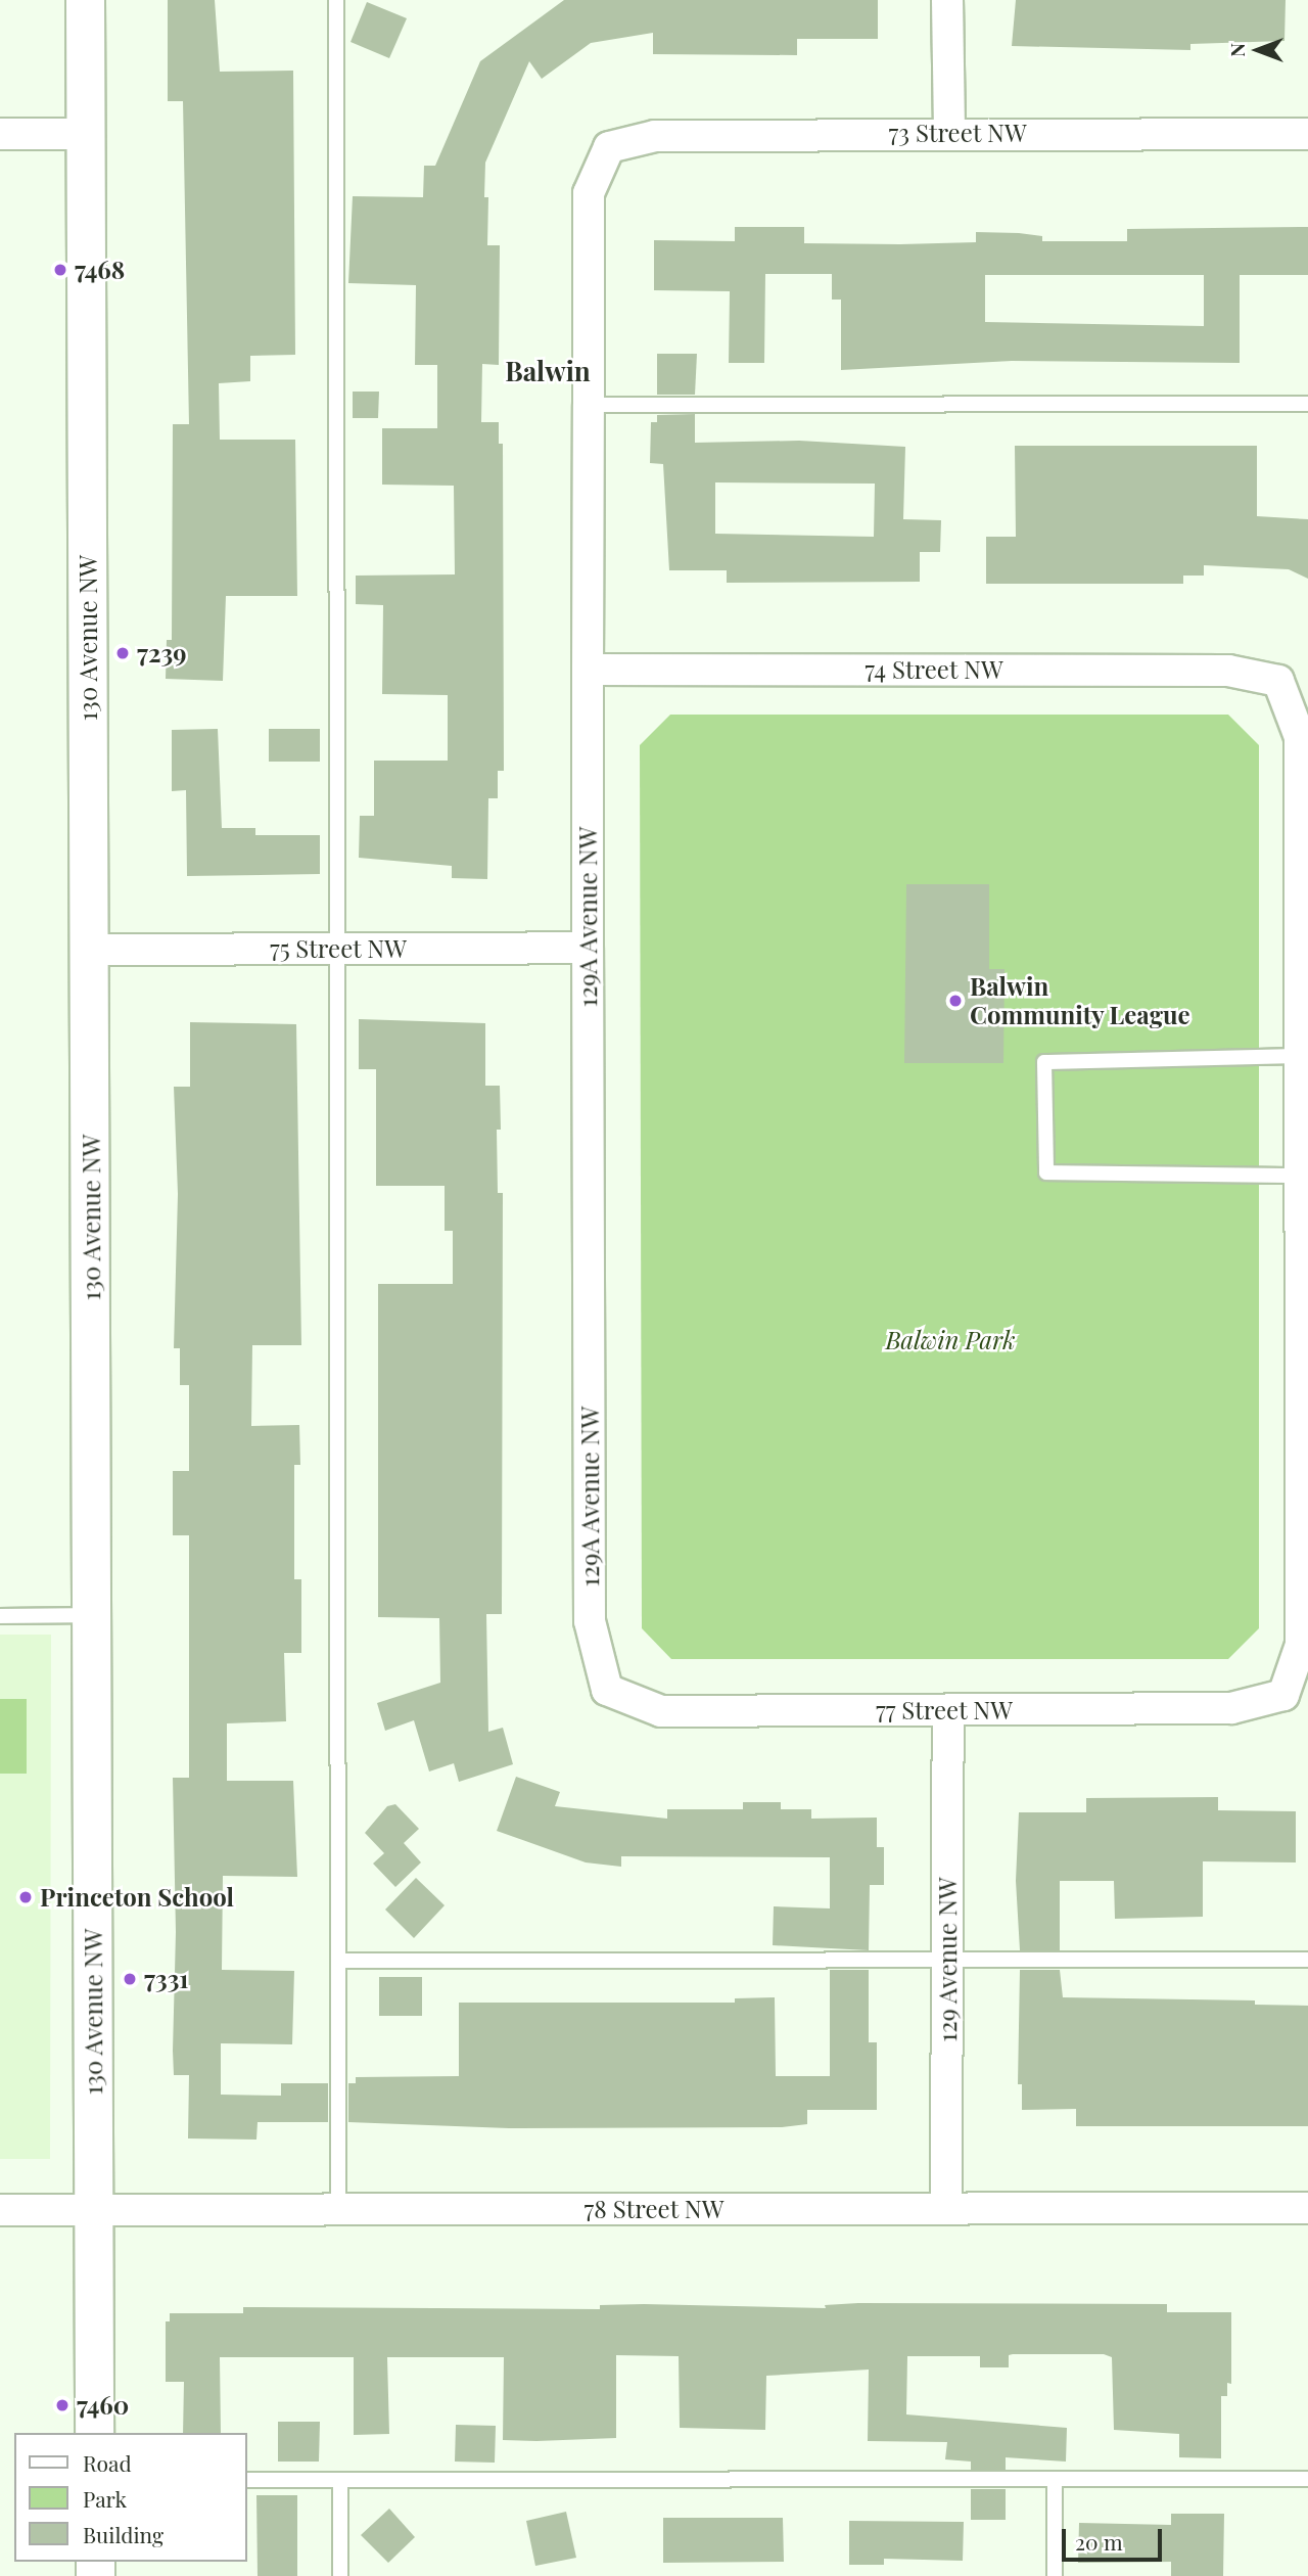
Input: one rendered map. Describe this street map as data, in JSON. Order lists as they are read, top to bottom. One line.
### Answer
{"streets":{"street":["73 Street NW","130 Avenue NW","74 Street NW","129A Avenue NW","75 Street NW","77 Street NW","129 Avenue NW","78 Street NW"]},"crossings":[["73 Street NW","129A Avenue NW"],["130 Avenue NW","75 Street NW"],["130 Avenue NW","78 Street NW"],["74 Street NW","129A Avenue NW"],["129A Avenue NW","75 Street NW"],["129A Avenue NW","77 Street NW"],["77 Street NW","129 Avenue NW"],["129 Avenue NW","78 Street NW"]],"districts":["Balwin"],"parks":["Balwin Park"],"places":["7468","7239","Balwin Community League","Princeton School","7331","7460"],"legend":["Road","Park","Building"],"scale_bar":"20 m","north":"left"}
